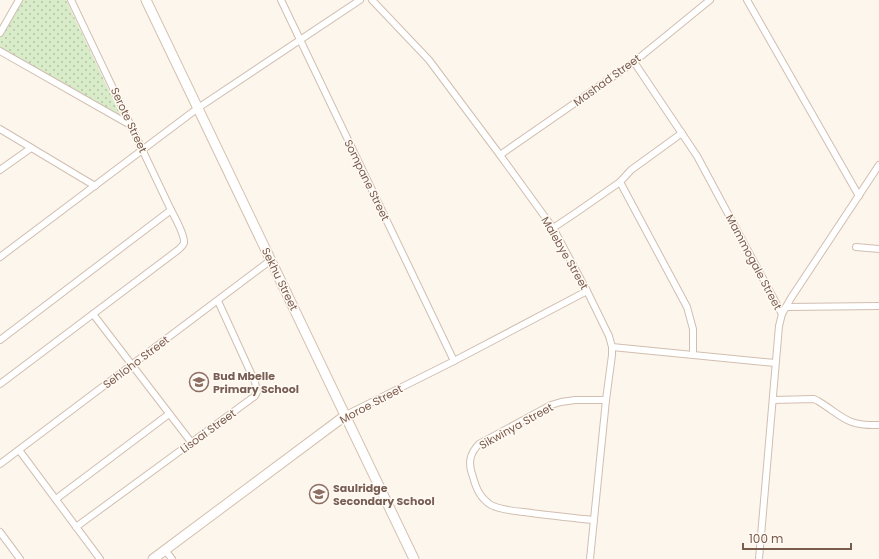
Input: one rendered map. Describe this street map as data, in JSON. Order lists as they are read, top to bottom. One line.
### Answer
{"streets":{"street":["Mashad Street","Serote Street","Sompane Street","Malebye Street","Mammogale Street","Sekhu Street","Sehloho Street","Moroe Street","Sikwinya Street","Lisoai Street"]},"crossings":[["Mashad Street","Malebye Street"],["Mashad Street","Mammogale Street"],["Sompane Street","Moroe Street"],["Malebye Street","Moroe Street"],["Malebye Street","Sikwinya Street"],["Sekhu Street","Sehloho Street"],["Sekhu Street","Moroe Street"],["Sehloho Street","Lisoai Street"]],"places":{"school or university":["Bud Mbelle Primary School","Saulridge Secondary School"]},"scale_bar":"100 m"}
